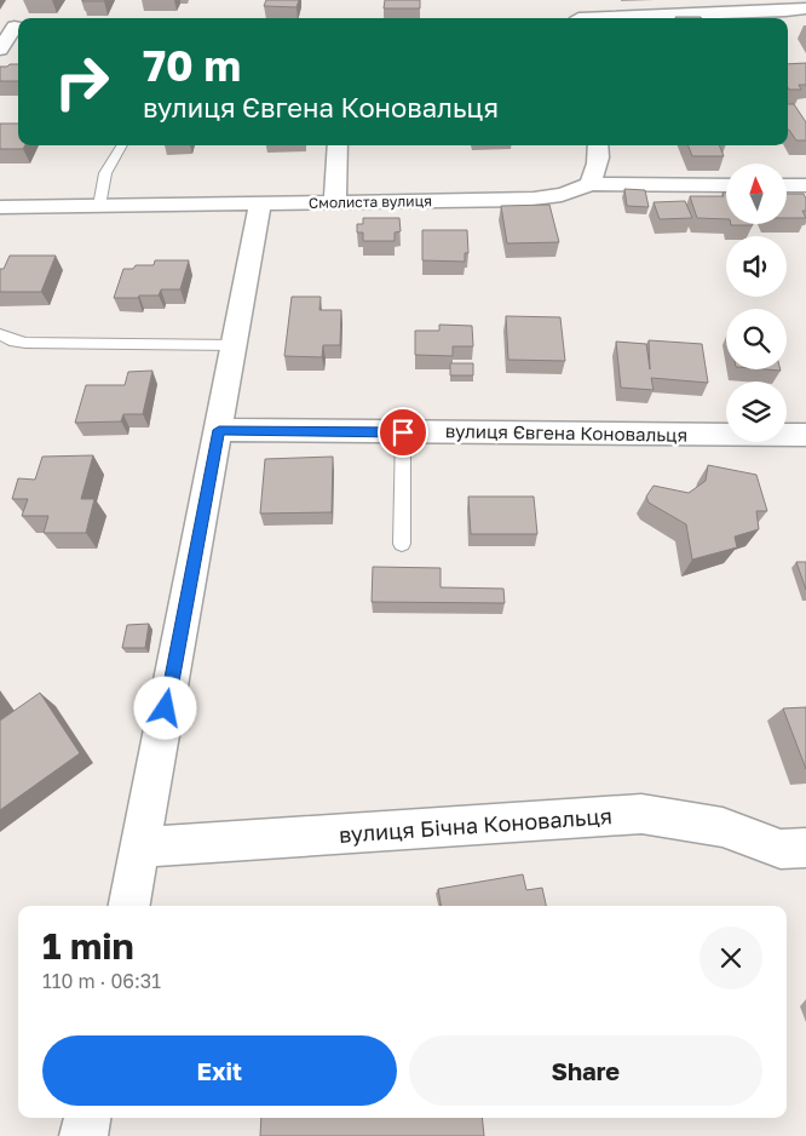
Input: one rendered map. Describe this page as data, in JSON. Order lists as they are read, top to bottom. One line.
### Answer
{"streets":{"street":["Смолиста вулиця","вулиця Євгена Коновальця","вулиця Бічна Коновальця"]},"north":"top","page":{"turn":["70 m","вулиця Євгена Коновальця"],"heading":["1 min","110 m · 06:31"],"buttons":["Exit","Share"]}}
